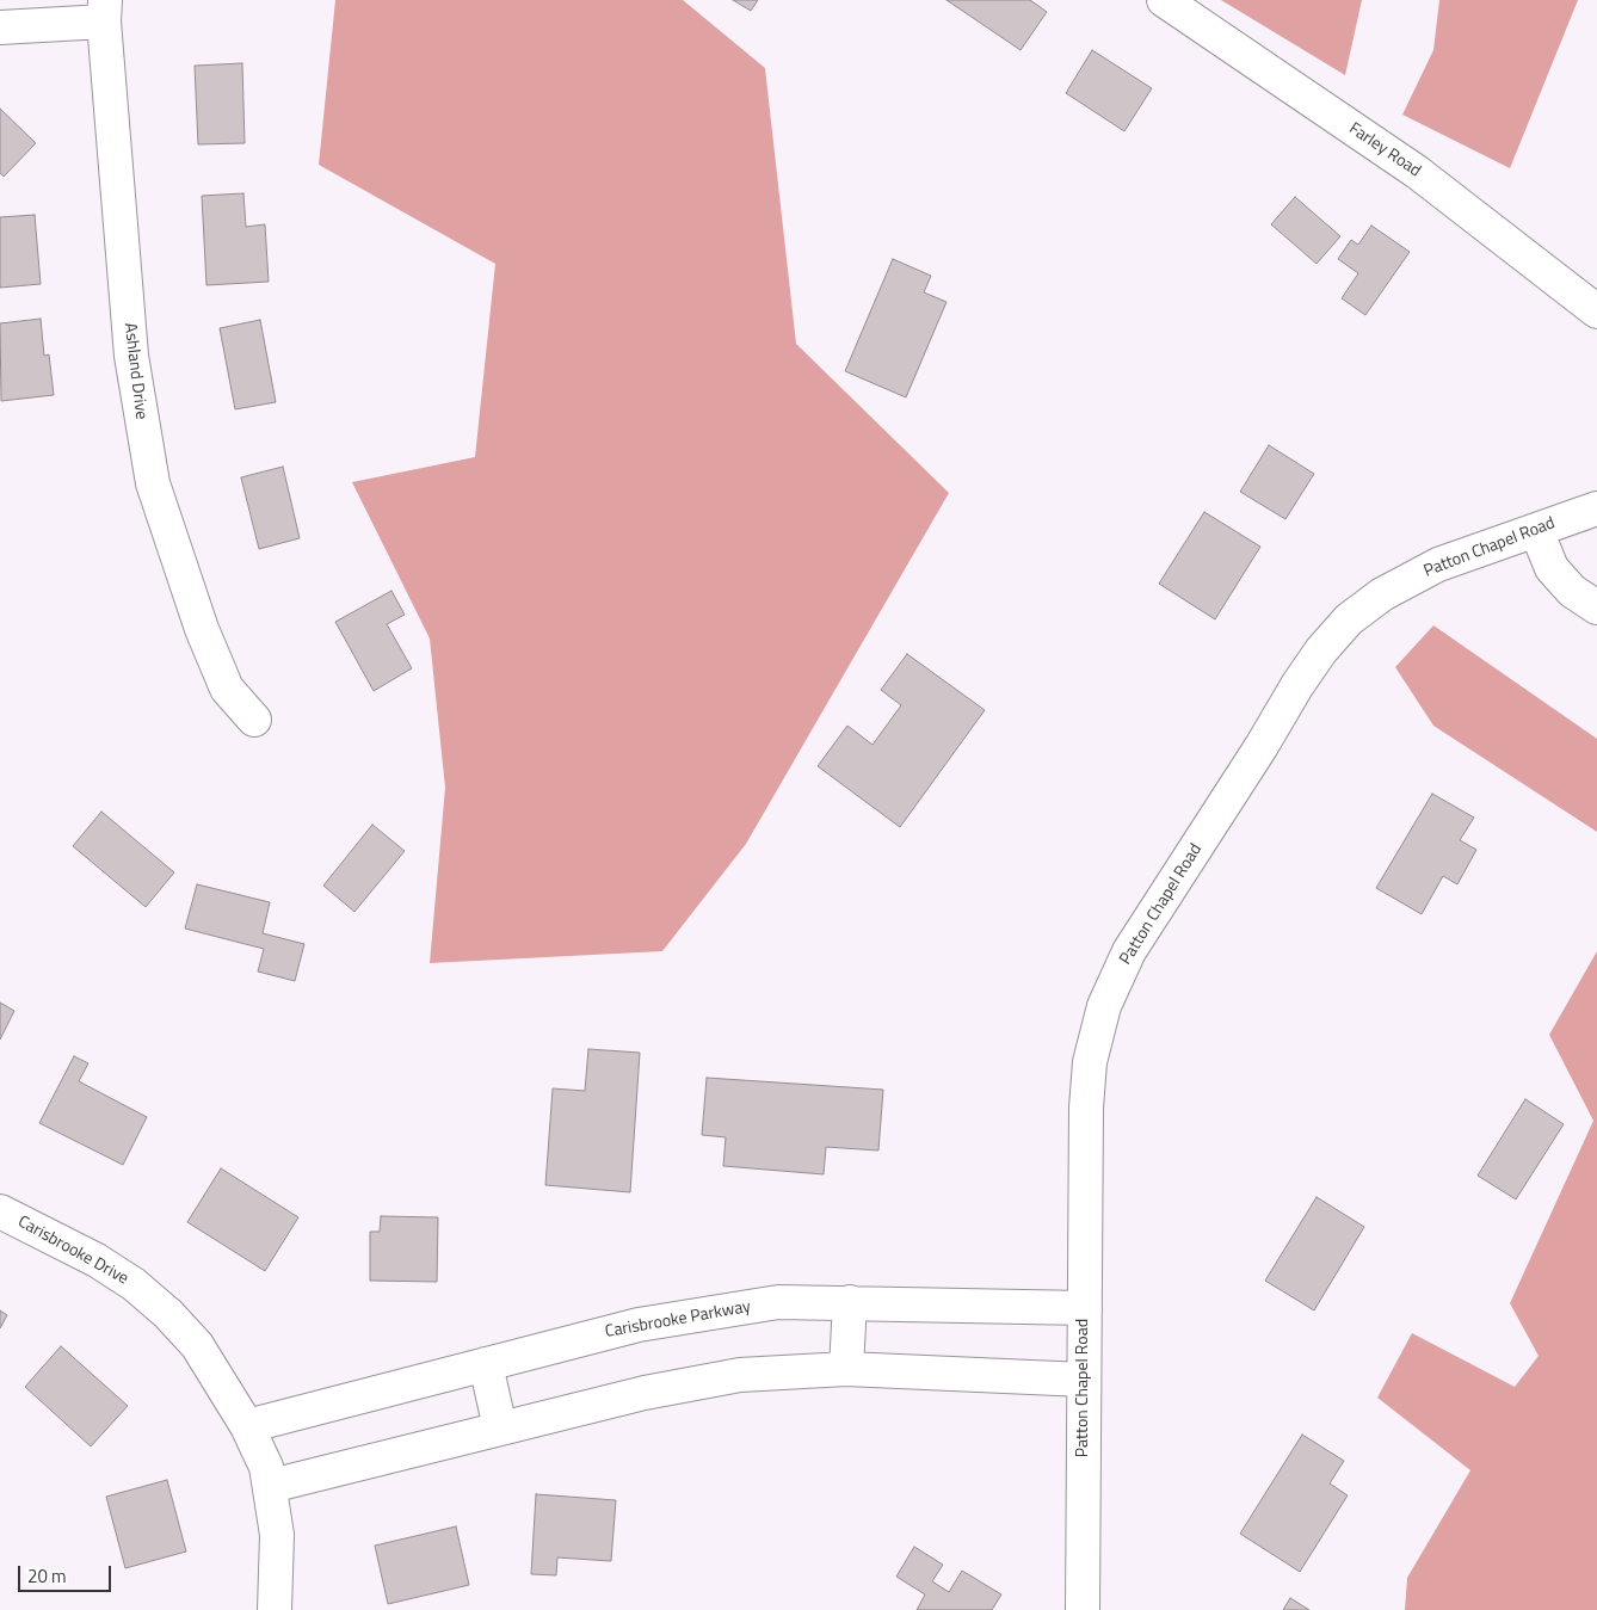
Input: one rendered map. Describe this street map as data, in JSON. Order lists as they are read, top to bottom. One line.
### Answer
{"streets":{"street":["Farley Road","Ashland Drive","Patton Chapel Road","Carisbrooke Drive","Carisbrooke Parkway"]},"crossings":[["Patton Chapel Road","Carisbrooke Parkway"],["Carisbrooke Drive","Carisbrooke Parkway"]],"scale_bar":"20 m"}
